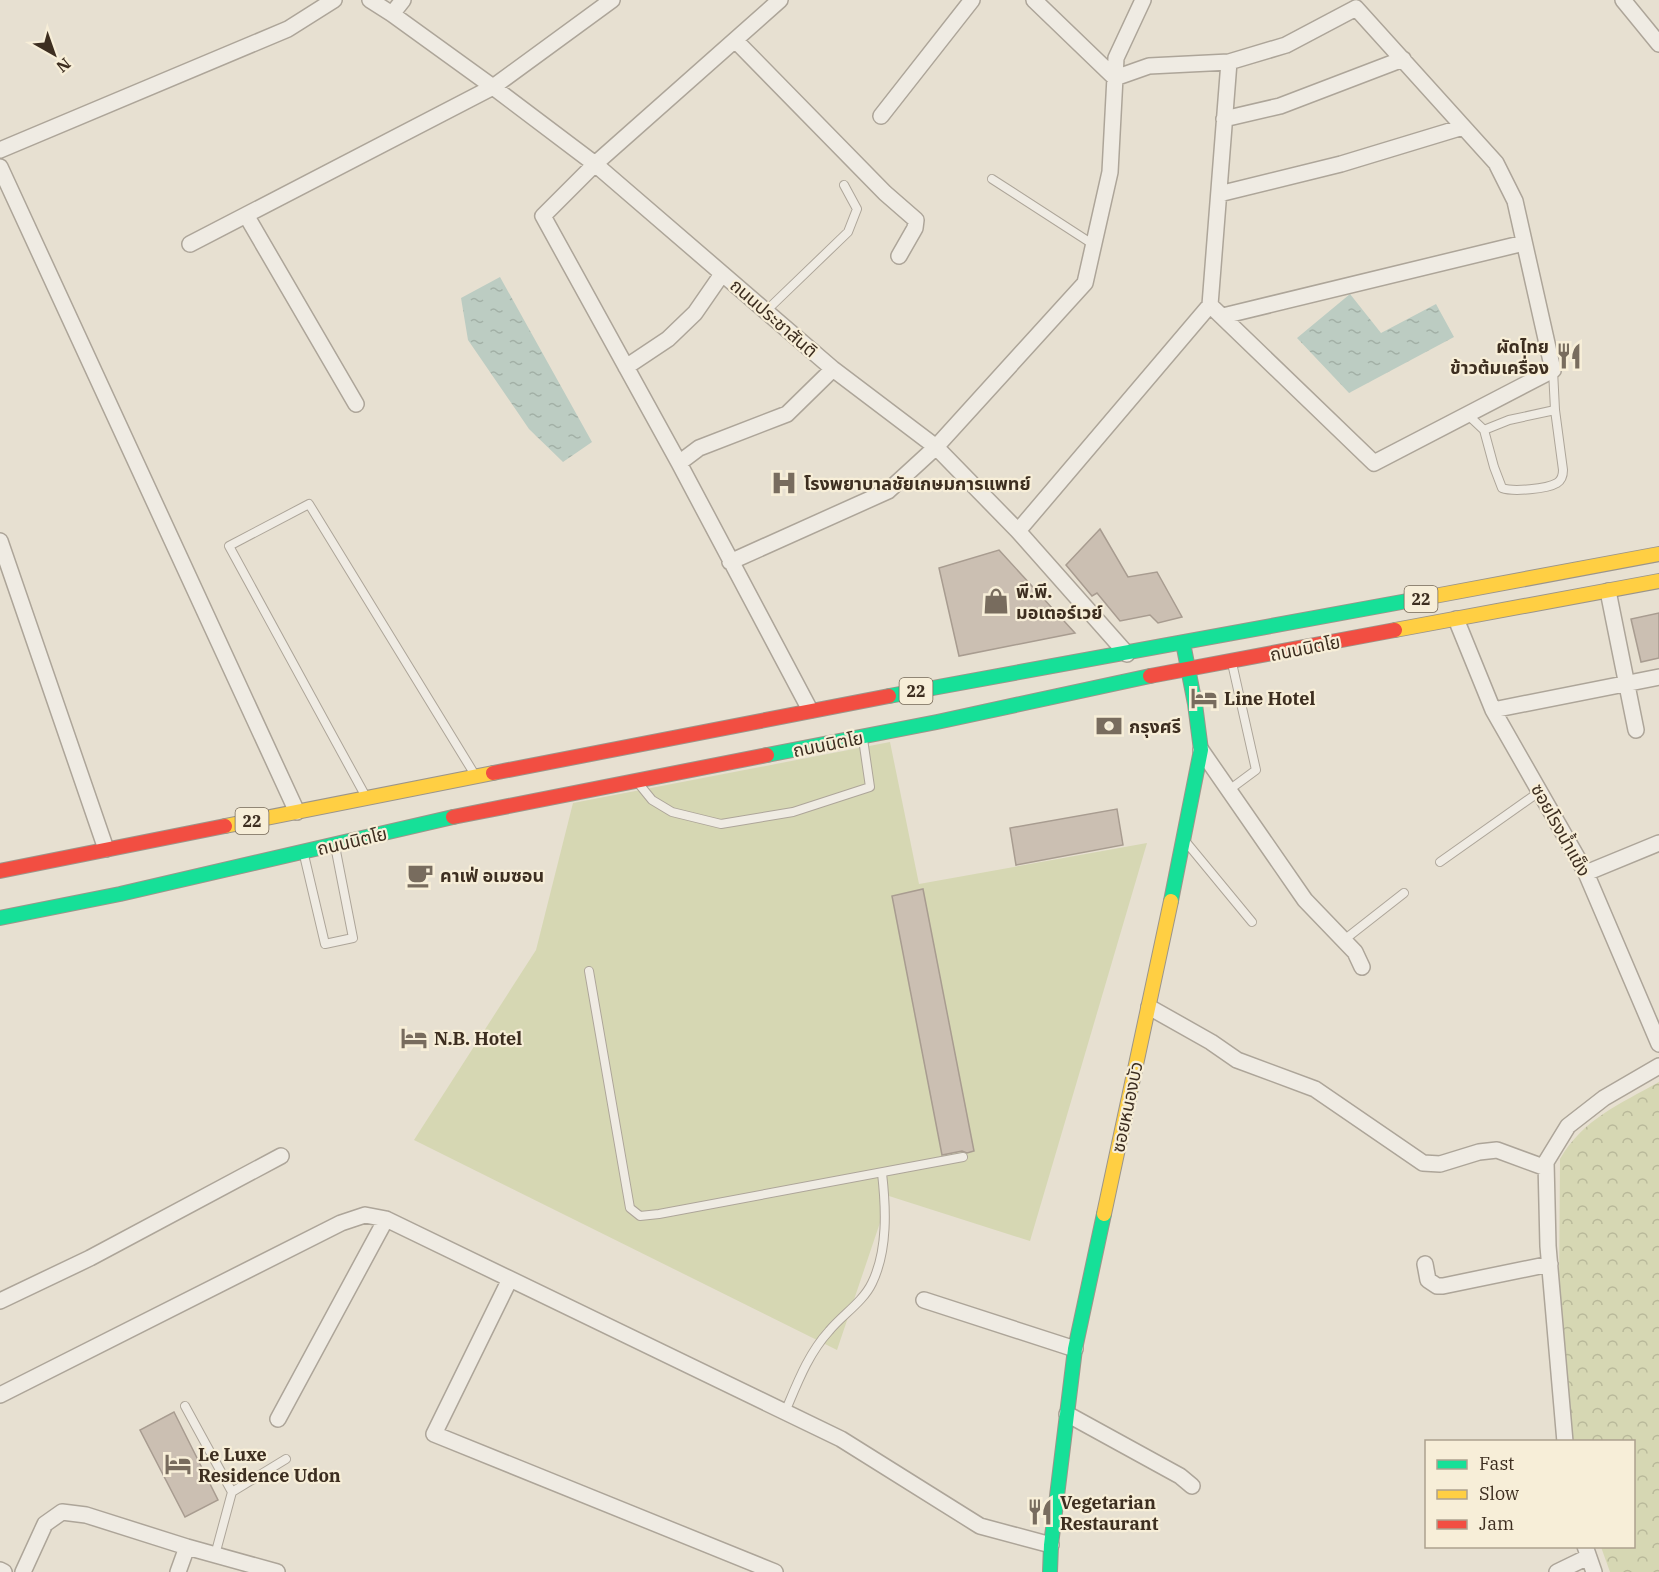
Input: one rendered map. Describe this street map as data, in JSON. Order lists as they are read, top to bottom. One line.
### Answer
{"streets":{"main road":["ถนนประชาสันติ","22","ถนนนิตโย","ซอยหนองบัว"],"street":["ซอยโรงน้ำแข็ง"]},"crossings":[["ถนนประชาสันติ","ถนนนิตโย"],["ถนนนิตโย","ซอยโรงน้ำแข็ง"],["ถนนนิตโย","ซอยหนองบัว"]],"places":{"restaurant":["ผัดไทย ข้าวต้มเครื่อง","Vegetarian Restaurant"],"hospital":["โรงพยาบาลชัยเกษมการแพทย์"],"shop":["พี.พี. มอเตอร์เวย์"],"hotel":["Line Hotel","N.B. Hotel","Le Luxe Residence Udon"],"bank":["กรุงศรี"],"cafe":["คาเฟ่ อเมซอน"]},"legend":["Fast","Slow","Jam"],"north":"bottom right"}
